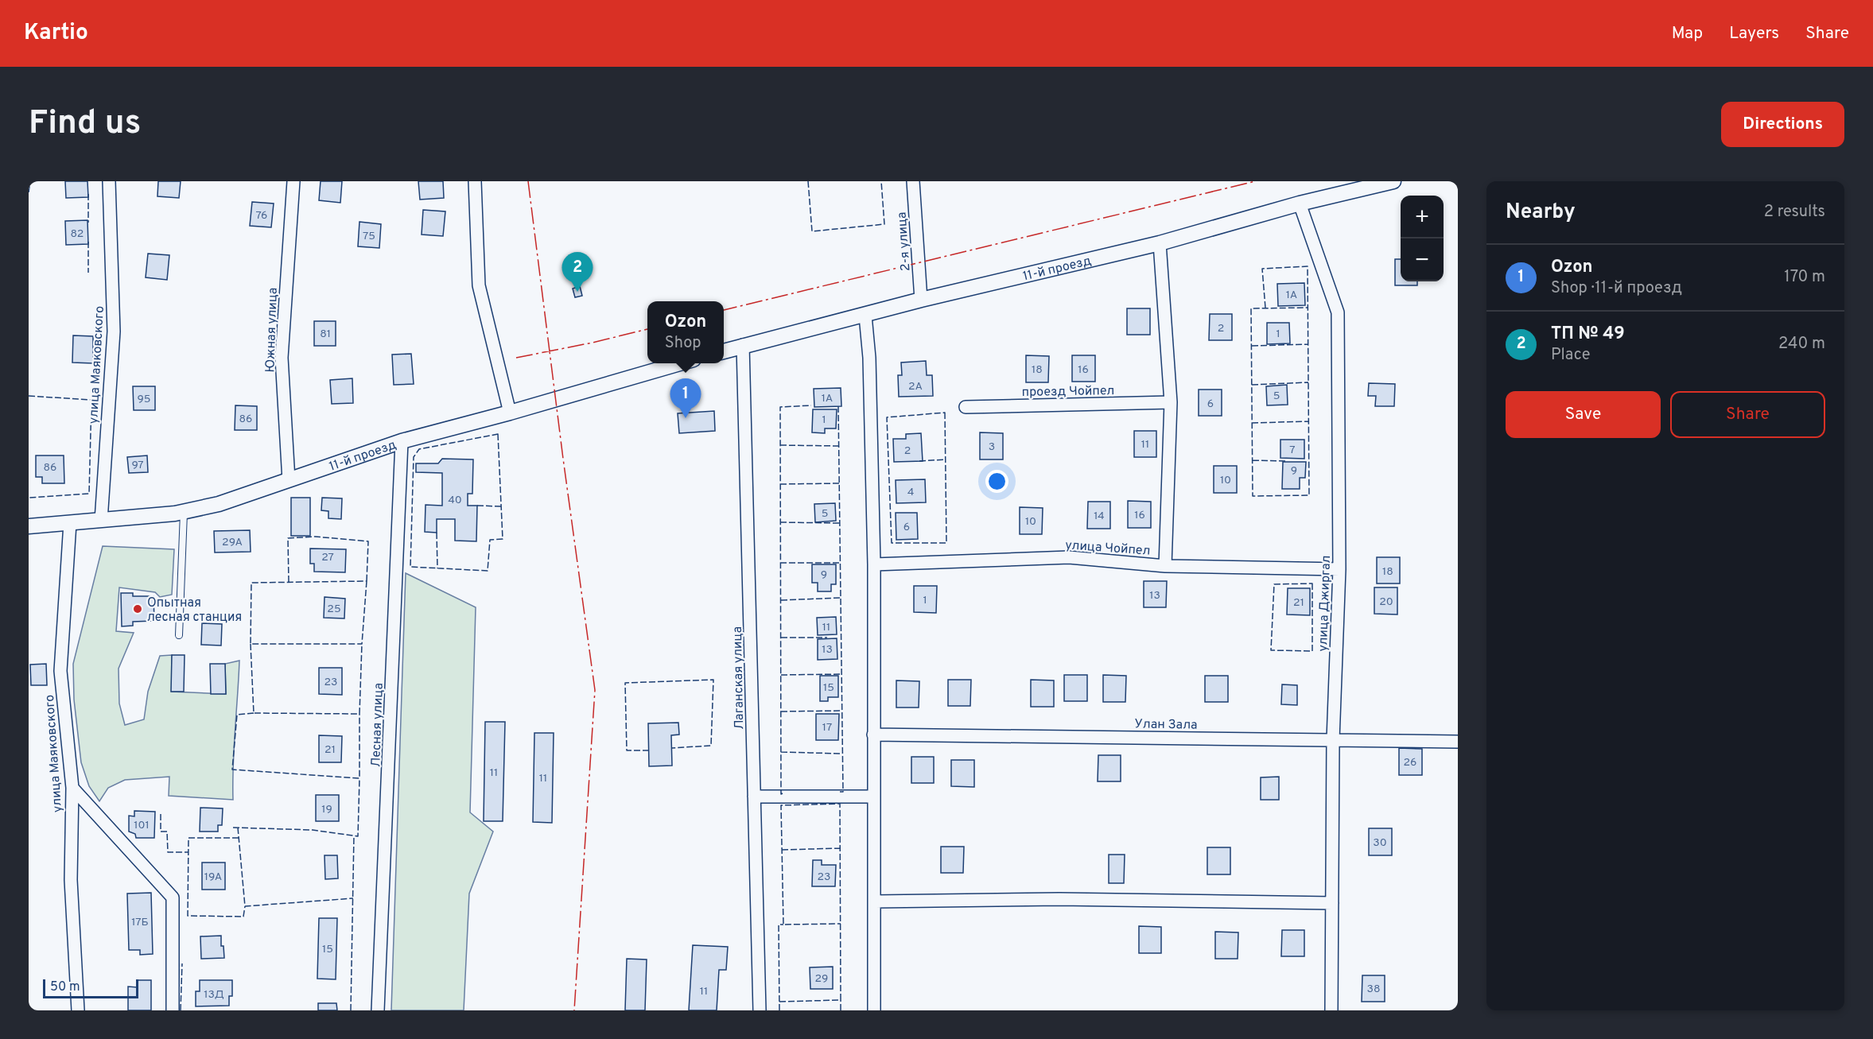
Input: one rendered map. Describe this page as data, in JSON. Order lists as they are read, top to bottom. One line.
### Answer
{"streets":{"street":["2-я улица","11-й проезд","Южная улица","улица Маяковского","проезд Чойпел","улица Чойпел","улица Джиргал","Лаганская улица","Улан Зала","Лесная улица"]},"crossings":[["2-я улица","11-й проезд"],["11-й проезд","Южная улица"],["11-й проезд","улица Маяковского"],["11-й проезд","улица Джиргал"],["11-й проезд","Лаганская улица"],["11-й проезд","Лесная улица"],["улица Чойпел","улица Джиргал"],["улица Джиргал","Улан Зала"]],"places":["Опытная лесная станция"],"house_numbers":["76","82","75","1А","2","81","1","18","16","2А","5","1А","95","6","86","1","11","3","7","2","97","86","9","10","4","40","5","16","14","10","6","29А","27","18","9","13","1","20","21","25","11","13","23","15","17","21","26","11","11","19","101","30","19А","23","17Б","15","29","38","11","13Д"],"scale_bar":"50 m","page":{"header":"Kartio","nav":["Map","Layers","Share"],"buttons":["Directions",["Save","Share"]],"title":"Find us","heading":["Nearby","2 results"],"map_buttons":["+","−"],"list":[{"mark":"1","name":"Ozon","note":"Shop · 11-й проезд","value":"170 m"},{"mark":"2","name":"ТП № 49","note":"Place","value":"240 m"}],"pins":["2","1"],"popup":["Ozon","Shop"],"scale":"50 m"}}
